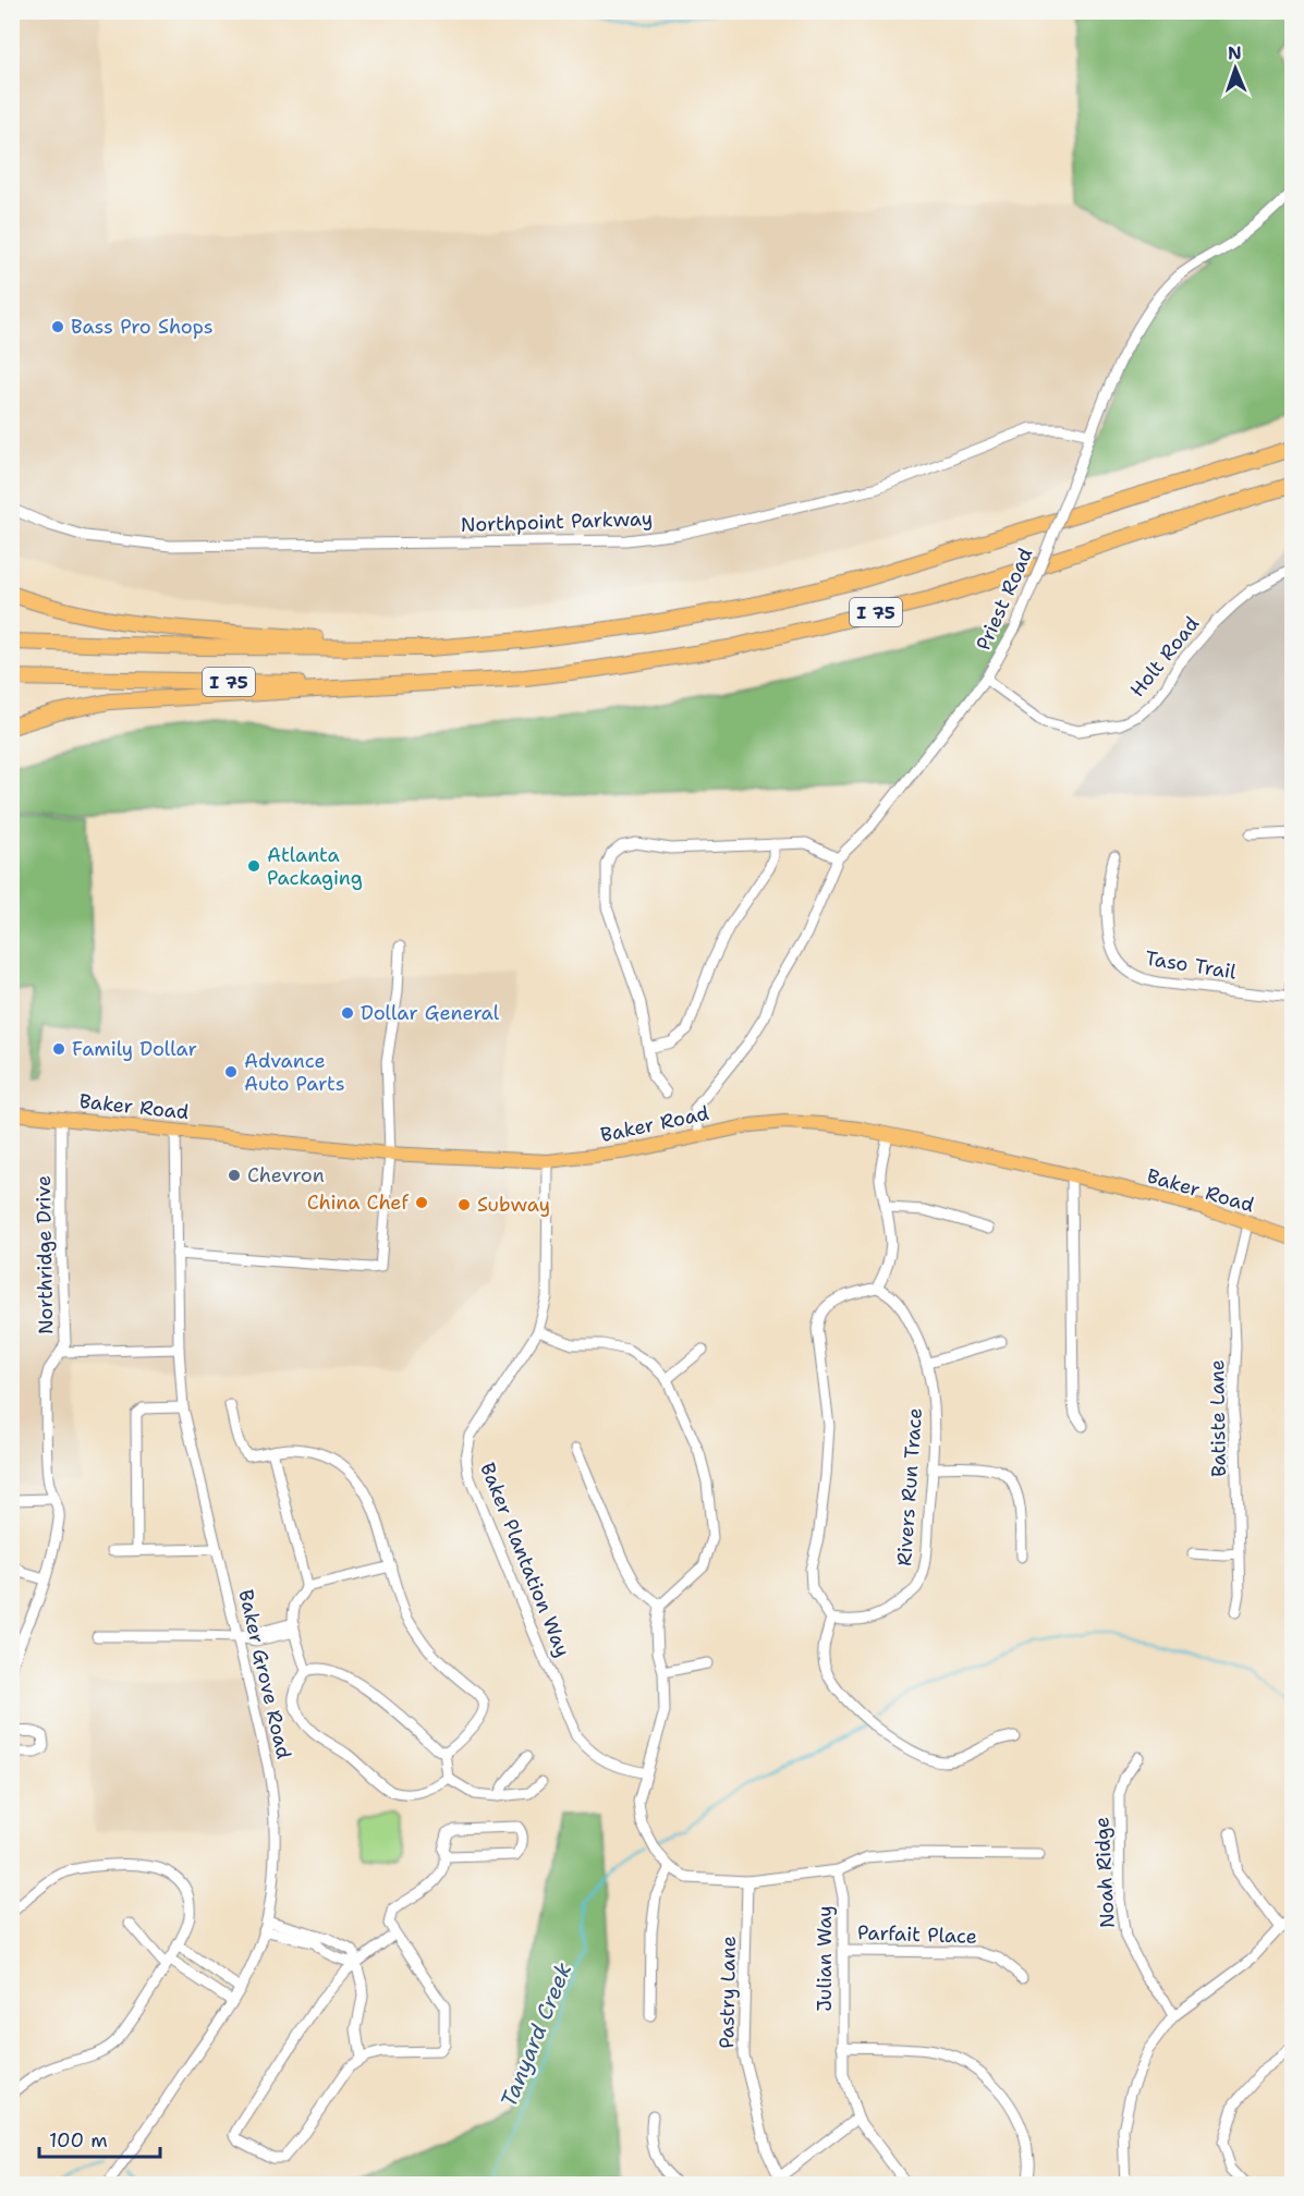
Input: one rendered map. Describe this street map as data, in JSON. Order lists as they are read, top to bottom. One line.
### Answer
{"streets":{"highway":["I 75"],"main road":["Baker Road"],"street":["Northpoint Parkway","Priest Road","Holt Road","Taso Trail","Northridge Drive","Batiste Lane","Rivers Run Trace","Baker Plantation Way","Baker Grove Road","Noah Ridge","Parfait Place","Julian Way","Pastry Lane"]},"crossings":[["Northpoint Parkway","Priest Road"],["Priest Road","Holt Road"],["Priest Road","Baker Road"],["Baker Road","Northridge Drive"],["Baker Road","Batiste Lane"],["Baker Road","Baker Plantation Way"],["Baker Road","Baker Grove Road"],["Northridge Drive","Baker Grove Road"],["Parfait Place","Julian Way"]],"water":["Tanyard Creek"],"places":["Bass Pro Shops","Atlanta Packaging","Dollar General","Family Dollar","Advance Auto Parts","Chevron","China Chef","Subway"],"scale_bar":"100 m","north":"top"}
